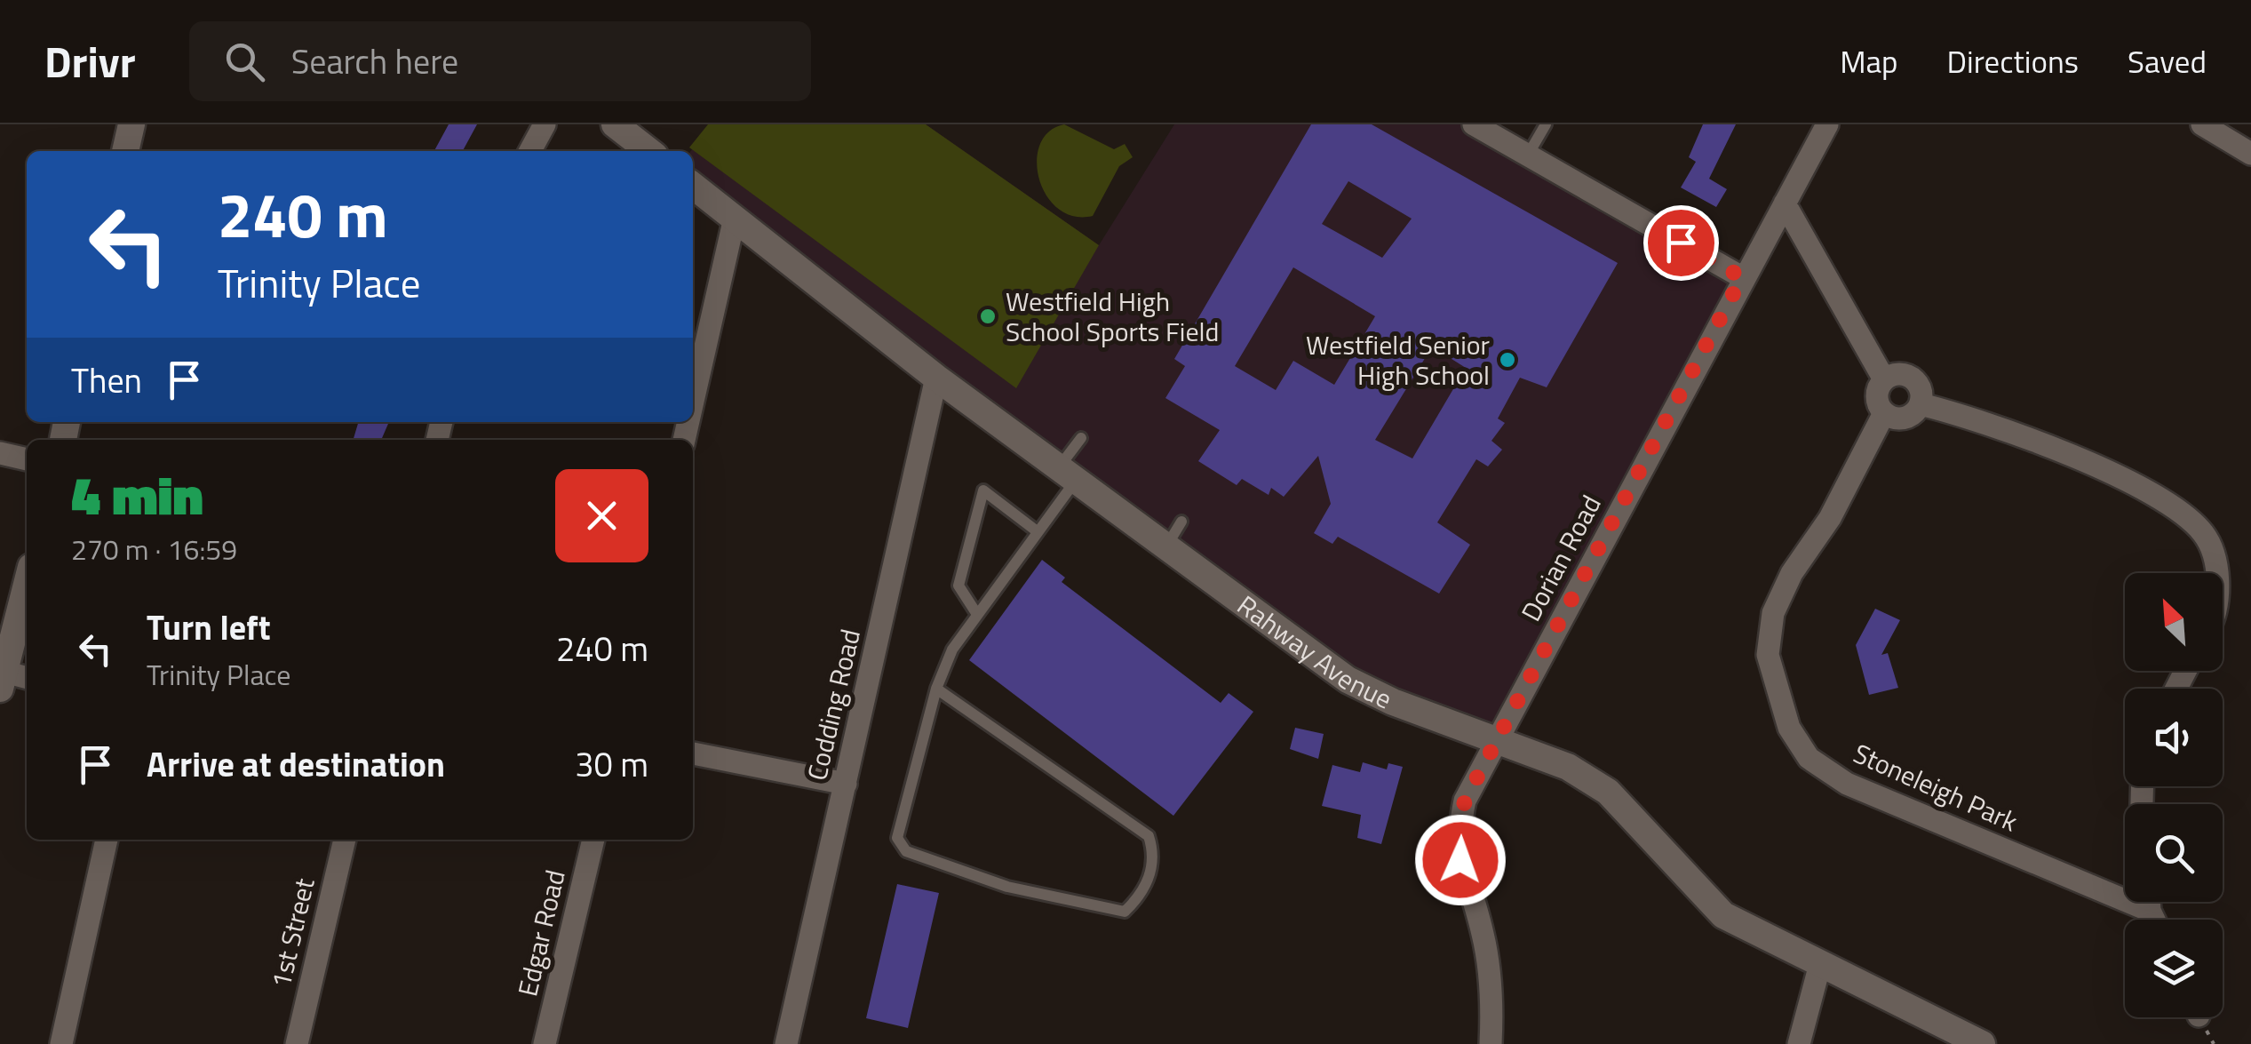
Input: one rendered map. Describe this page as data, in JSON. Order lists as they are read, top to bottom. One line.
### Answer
{"streets":{"street":["Dorian Road","Rahway Avenue","Codding Road","Stoneleigh Park","1st Street","Edgar Road"]},"crossings":[["Dorian Road","Rahway Avenue"],["Rahway Avenue","Codding Road"]],"places":["Westfield High School Sports Field","Westfield Senior High School"],"north":"top left","page":{"header":"Drivr","search":"Search here","nav":["Map","Directions","Saved"],"turn":["240 m","Trinity Place"],"then":"Then","heading":["4 min","270 m · 16:59"],"list":[{"name":"Turn left","note":"Trinity Place","value":"240 m"},{"name":"Arrive at destination","value":"30 m"}]}}
